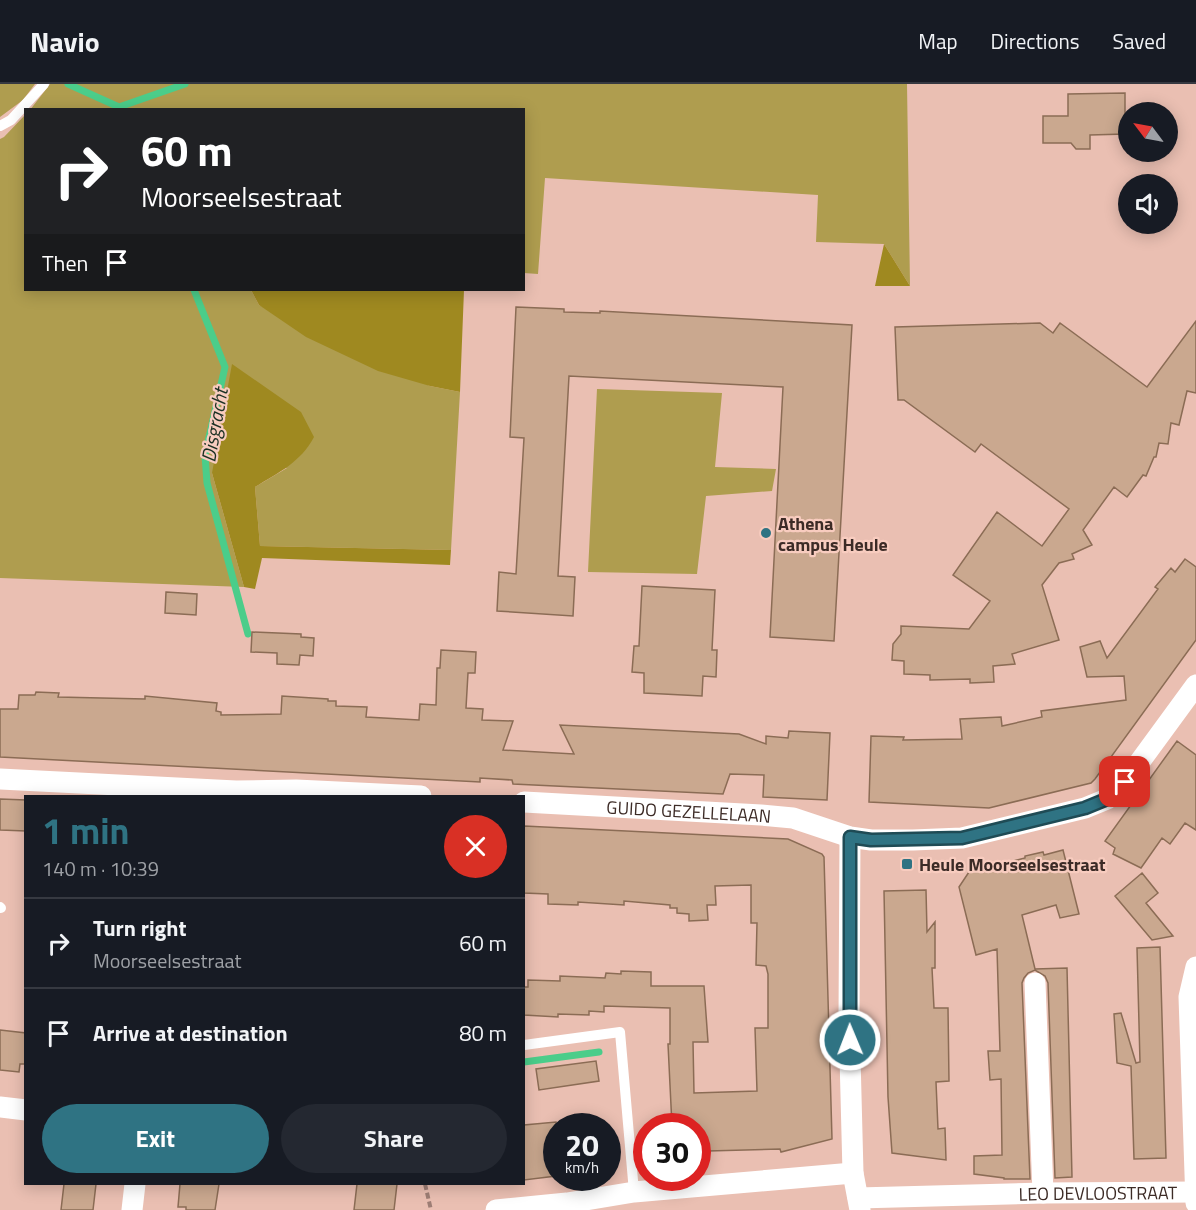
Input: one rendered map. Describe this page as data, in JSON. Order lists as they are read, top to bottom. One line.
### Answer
{"streets":{"street":["GUIDO GEZELLELAAN","LEO DEVLOOSTRAAT"]},"water":["Disgracht"],"places":{"other":["Athena campus Heule"],"transit":["Heule Moorseelsestraat"]},"north":"top left","page":{"header":"Navio","nav":["Map","Directions","Saved"],"turn":["60 m","Moorseelsestraat"],"then":"Then","heading":["1 min","140 m · 10:39"],"list":[{"name":"Turn right","note":"Moorseelsestraat","value":"60 m"},{"name":"Arrive at destination","value":"80 m"}],"buttons":["Exit","Share"],"speed":"20 km/h","limit":"30"}}
